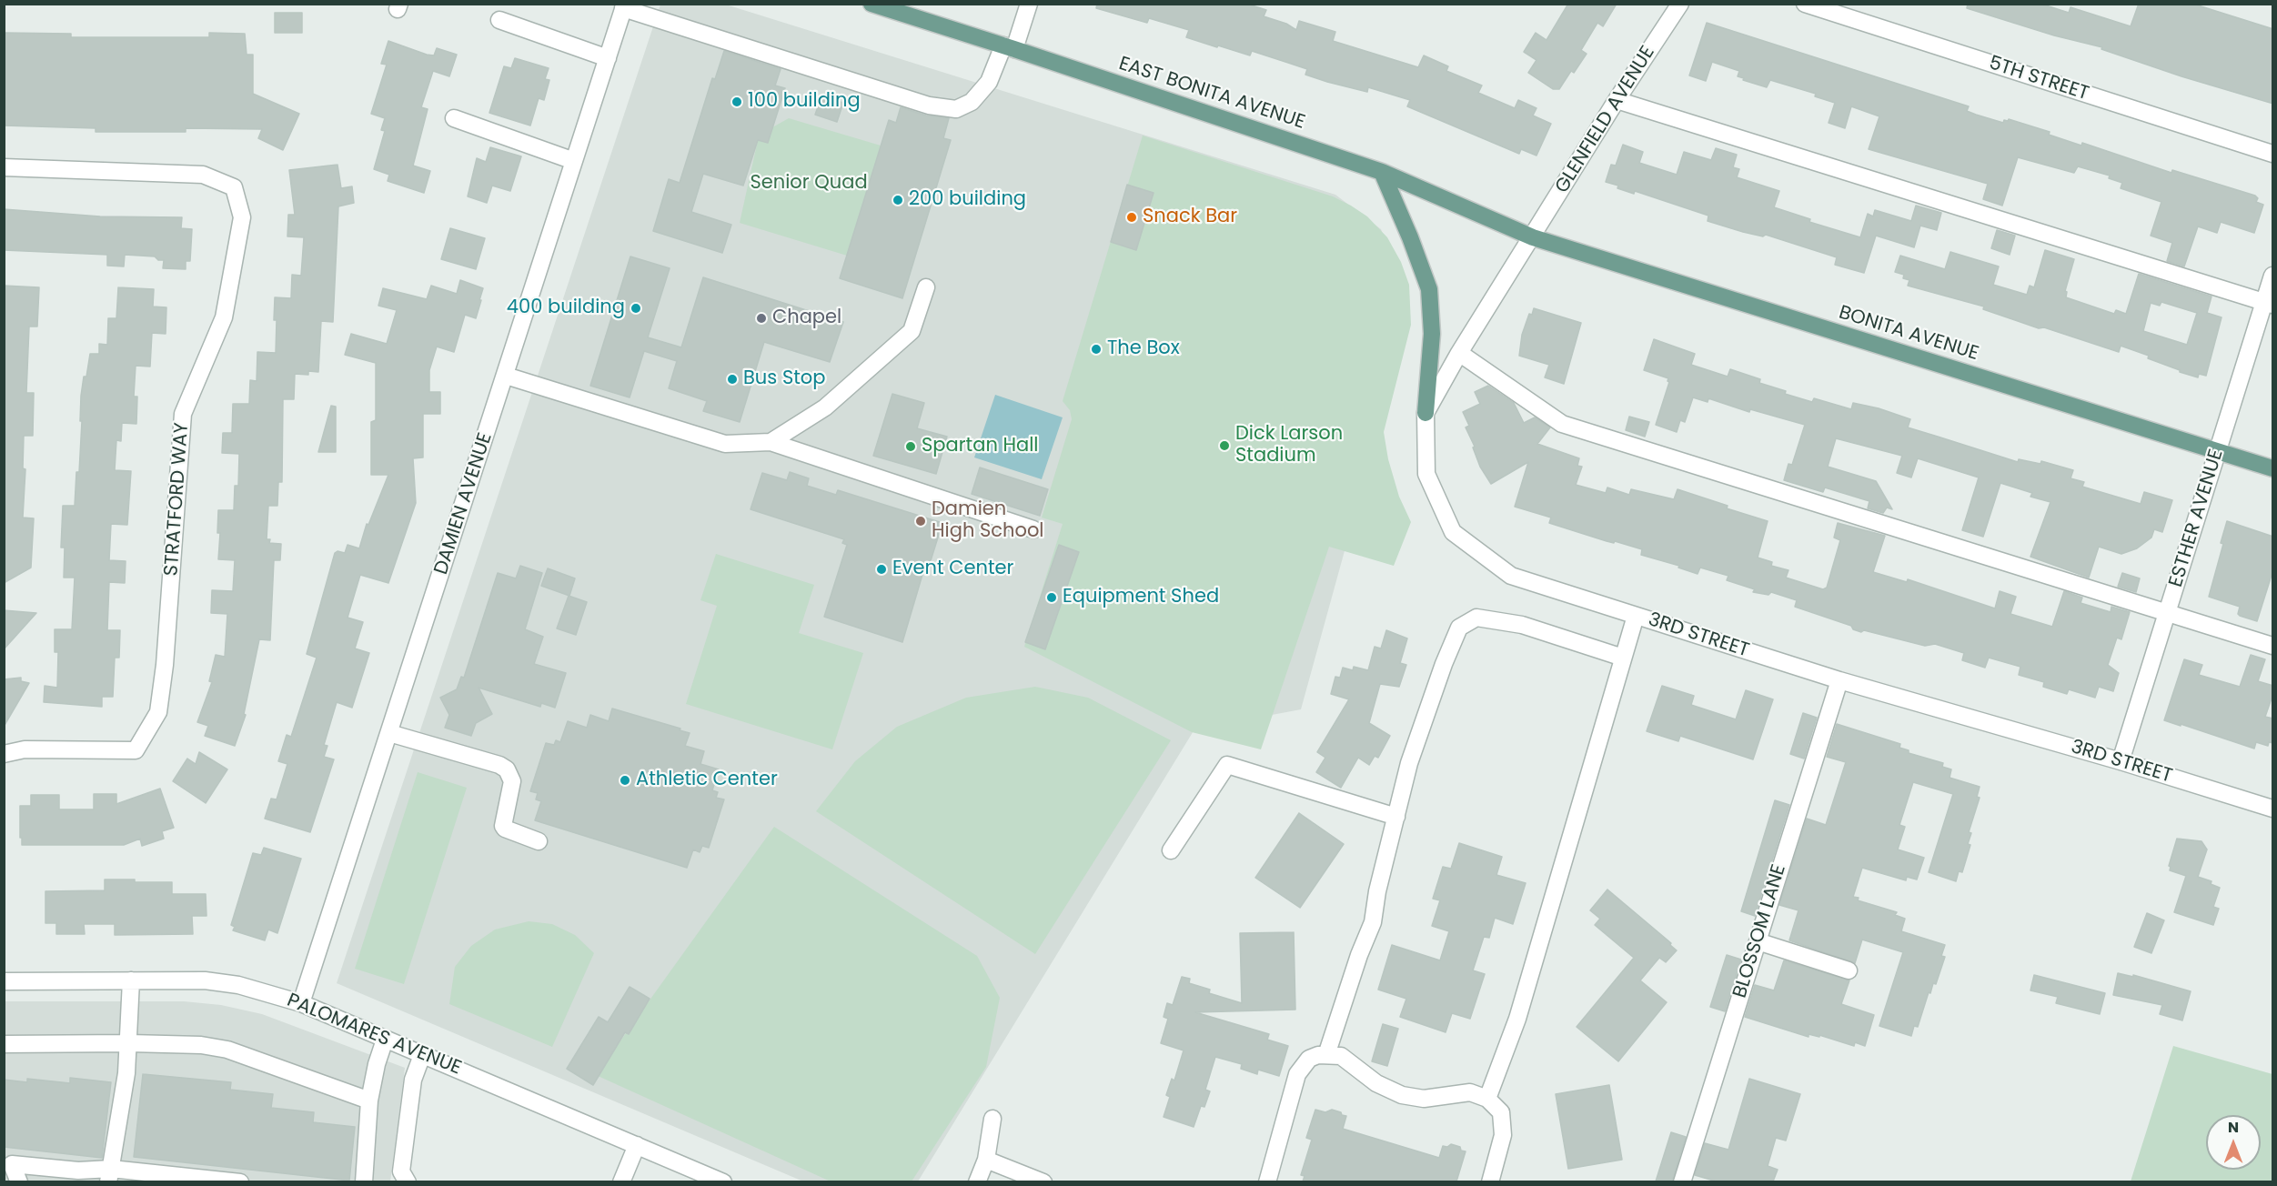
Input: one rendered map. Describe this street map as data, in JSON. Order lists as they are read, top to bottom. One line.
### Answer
{"streets":{"main road":["EAST BONITA AVENUE","BONITA AVENUE"],"street":["5TH STREET","GLENFIELD AVENUE","STRATFORD WAY","DAMIEN AVENUE","ESTHER AVENUE","3RD STREET","BLOSSOM LANE","PALOMARES AVENUE"]},"crossings":[["EAST BONITA AVENUE","GLENFIELD AVENUE"],["EAST BONITA AVENUE","BONITA AVENUE"],["GLENFIELD AVENUE","BONITA AVENUE"],["BONITA AVENUE","ESTHER AVENUE"],["DAMIEN AVENUE","PALOMARES AVENUE"],["ESTHER AVENUE","3RD STREET"],["3RD STREET","BLOSSOM LANE"]],"parks":["Senior Quad"],"places":["100 building","200 building","Snack Bar","400 building","Chapel","The Box","Bus Stop","Dick Larson Stadium","Spartan Hall","Damien High School","Event Center","Equipment Shed","Athletic Center"],"north":"top"}
